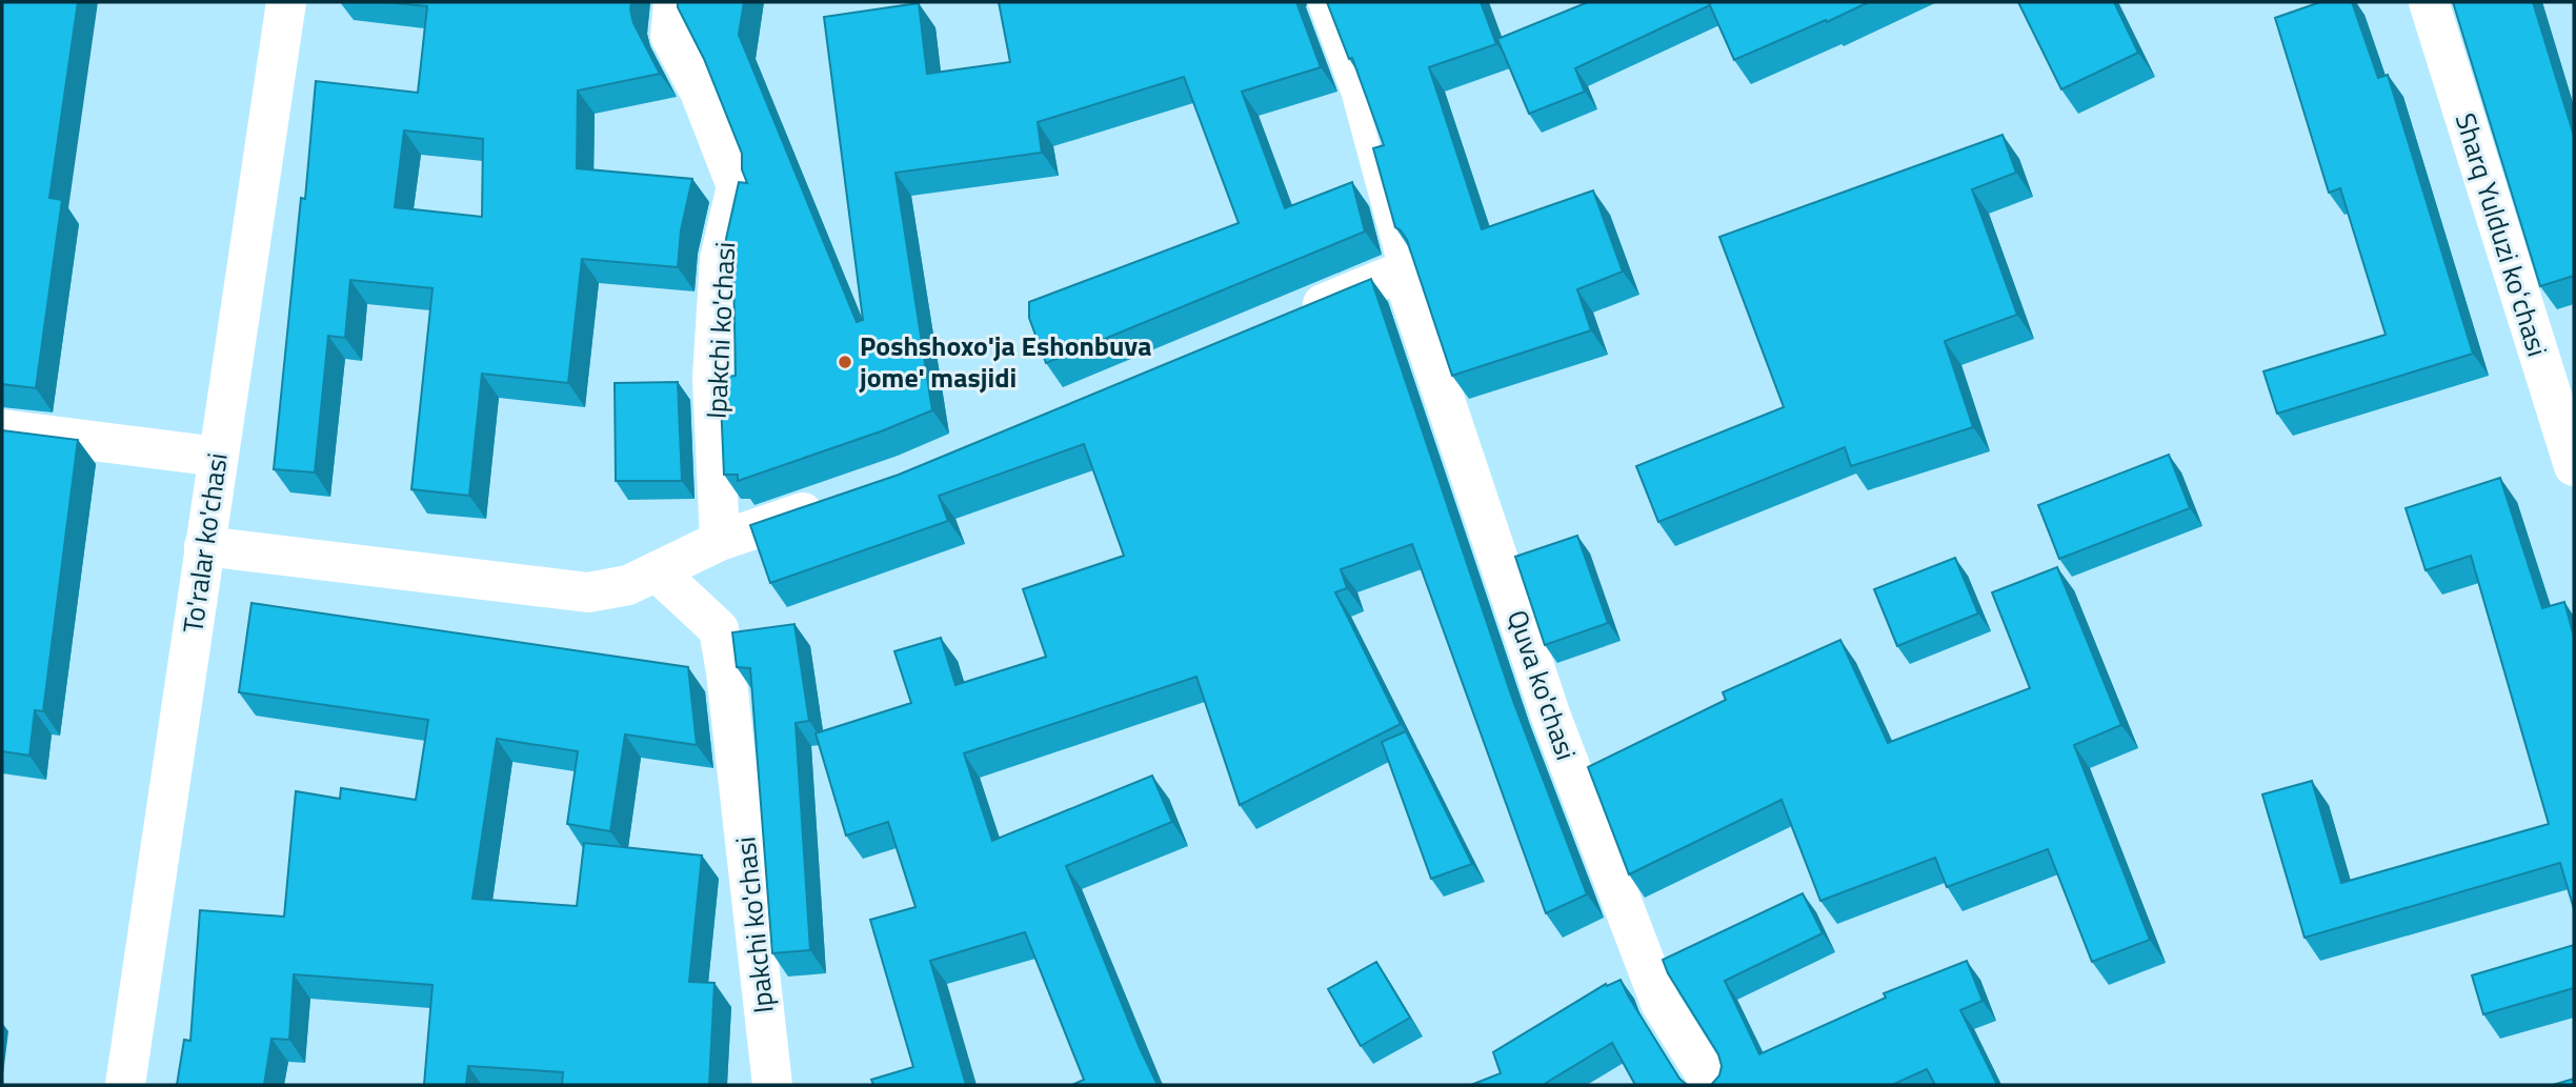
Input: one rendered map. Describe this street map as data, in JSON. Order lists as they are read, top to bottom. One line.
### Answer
{"streets":{"street":["Sharq Yulduzi koʻchasi","Ipakchi ko'chasi","To'ralar ko'chasi","Quva ko'chasi"]},"places":["Poshshoxo'ja Eshonbuva jome' masjidi"]}
